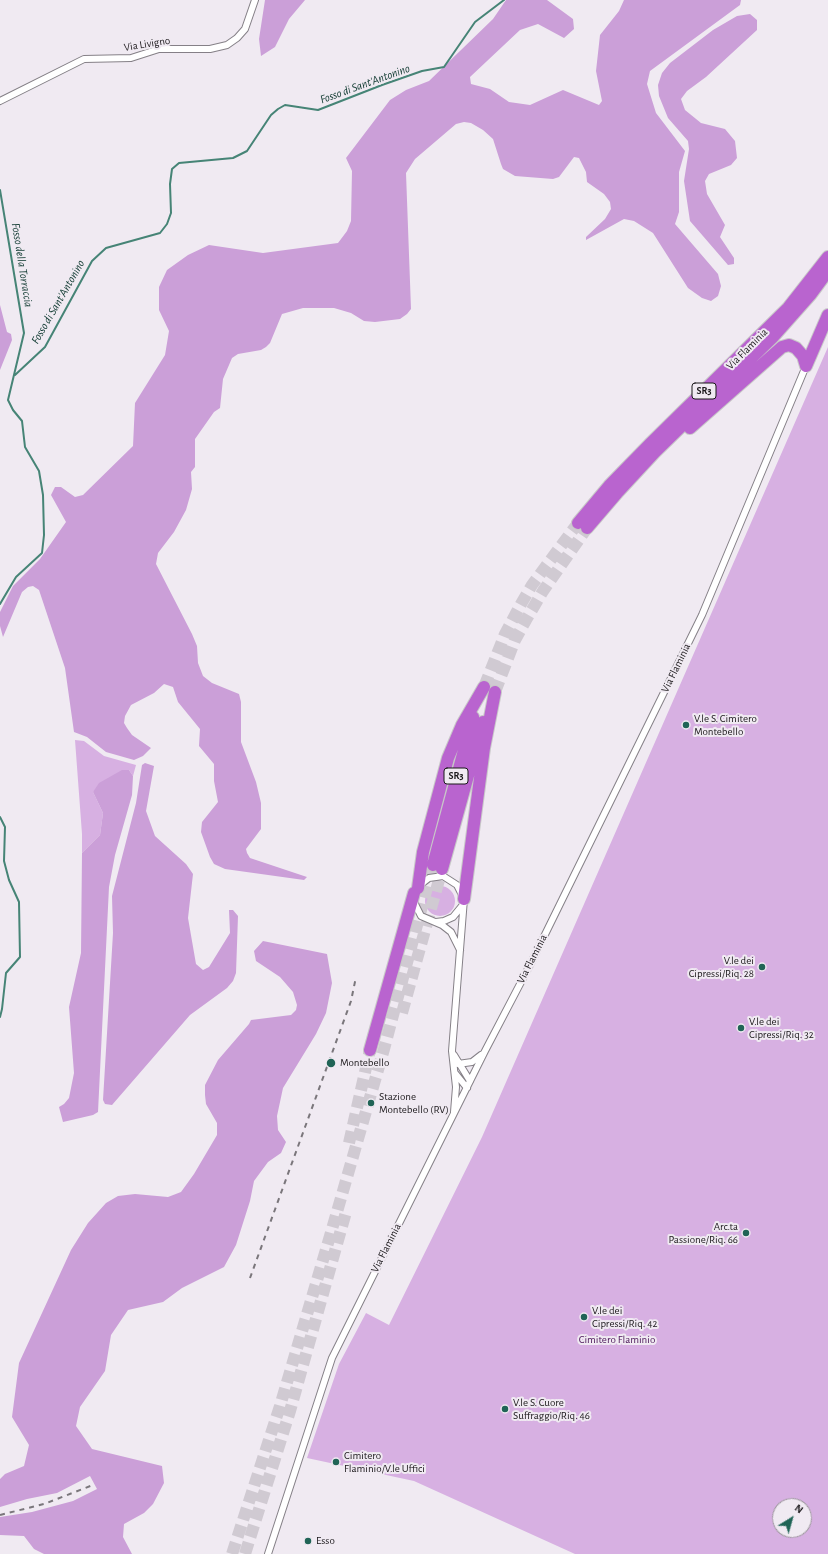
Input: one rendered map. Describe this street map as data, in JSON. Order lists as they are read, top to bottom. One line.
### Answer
{"streets":{"highway":["Via Flaminia","SR3"],"street":["Via Livigno"]},"water":["Fosso di Sant'Antonino","Fosso della Torraccia"],"parks":["Cimitero Flaminio"],"places":["V.le S. Cimitero Montebello","V.le dei Cipressi/Riq. 28","V.le dei Cipressi/Riq. 32","Montebello","Stazione Montebello (RV)","Arc.ta Passione/Riq. 66","V.le dei Cipressi/Riq. 42","V.le S. Cuore Suffraggio/Riq. 46","Cimitero Flaminio/V.le Uffici","Esso"],"north":"top right"}
